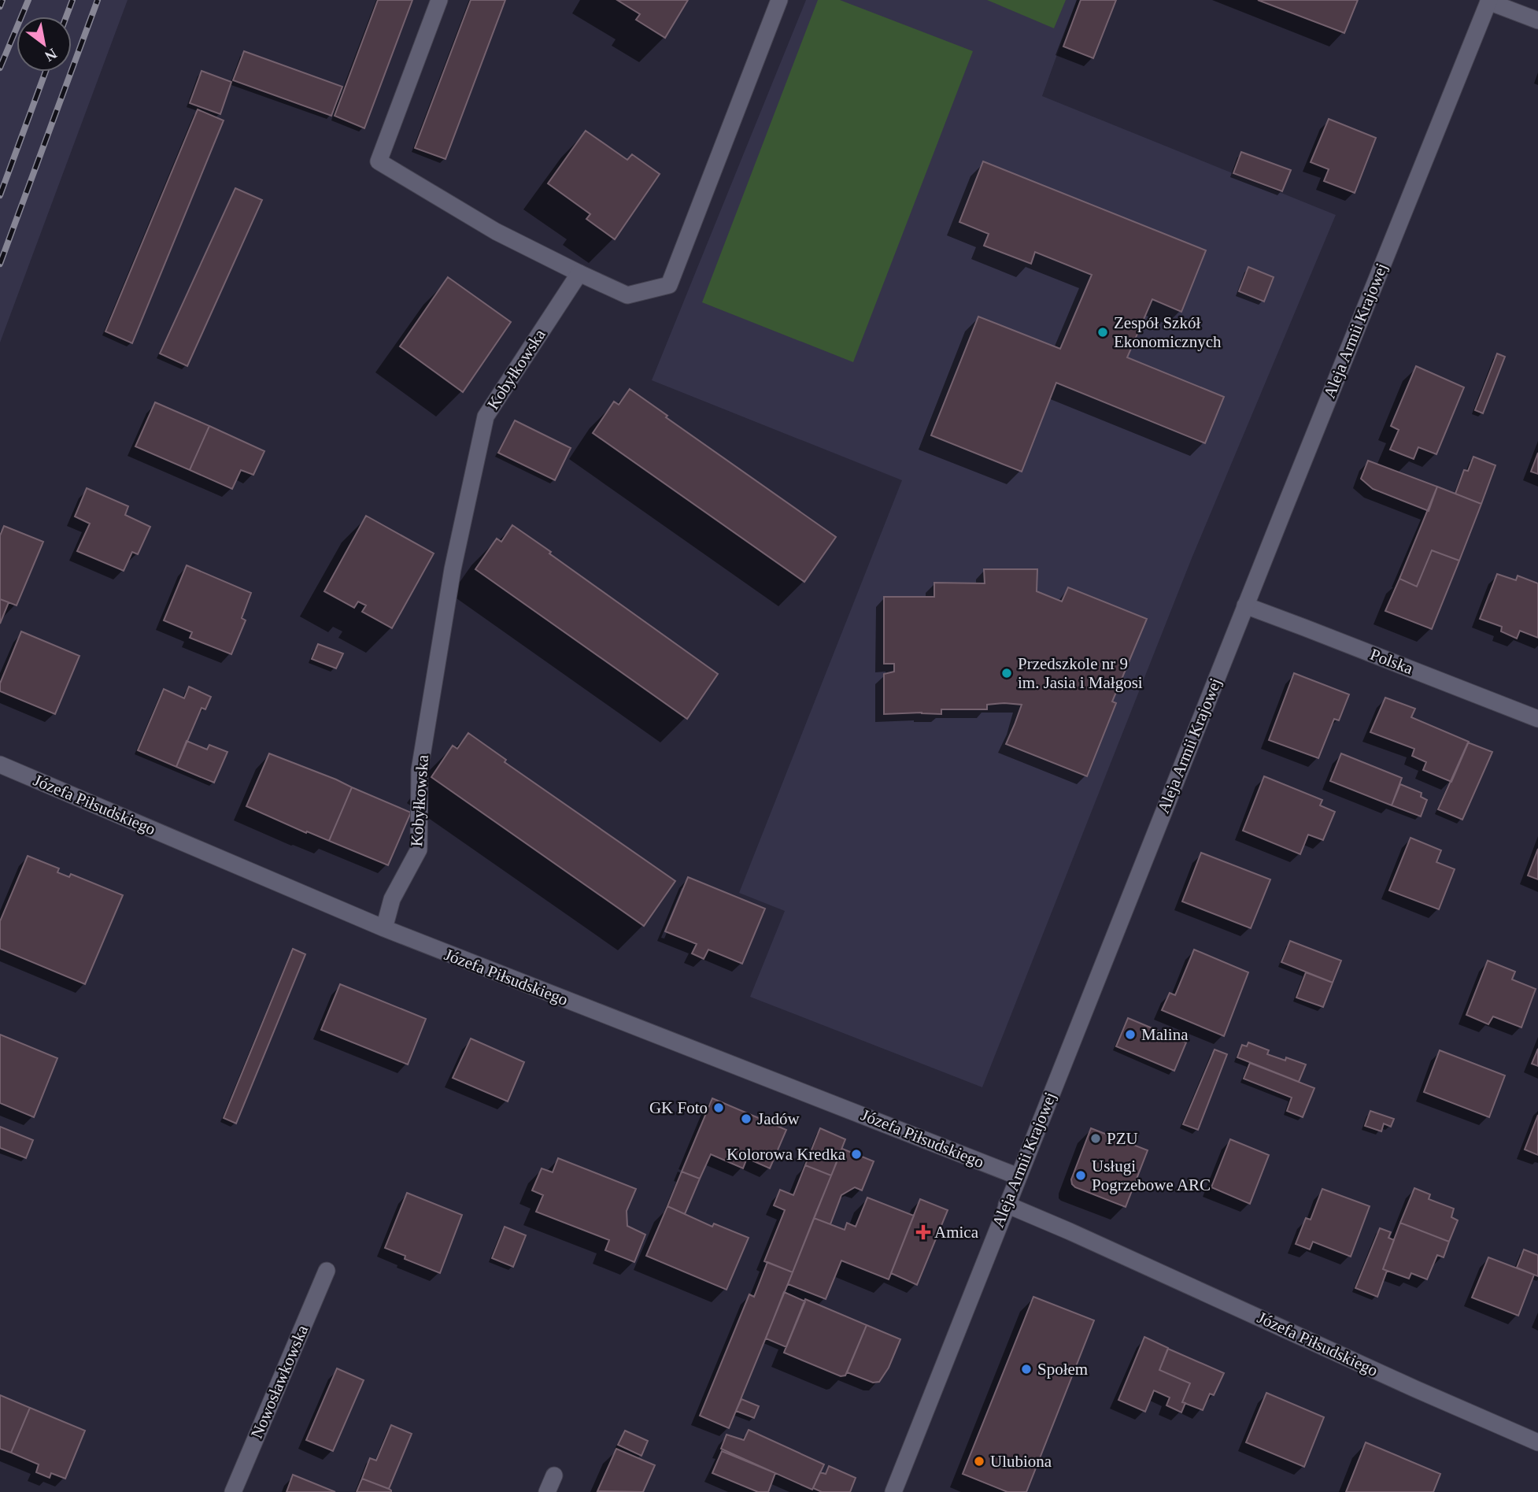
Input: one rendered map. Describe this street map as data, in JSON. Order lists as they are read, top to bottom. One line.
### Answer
{"streets":{"street":["Aleja Armii Krajowej","Kobyłkowska","Polska","Józefa Piłsudskiego","Nowosławkowska"]},"crossings":[["Aleja Armii Krajowej","Polska"],["Aleja Armii Krajowej","Józefa Piłsudskiego"],["Kobyłkowska","Józefa Piłsudskiego"]],"places":{"other":["Zespół Szkół Ekonomicznych","Przedszkole nr 9 im. Jasia i Małgosi","Malina","GK Foto","Jadów","PZU","Kolorowa Kredka","Usługi Pogrzebowe ARC","Społem","Ulubiona"],"health":["Amica"]},"north":"bottom right"}
